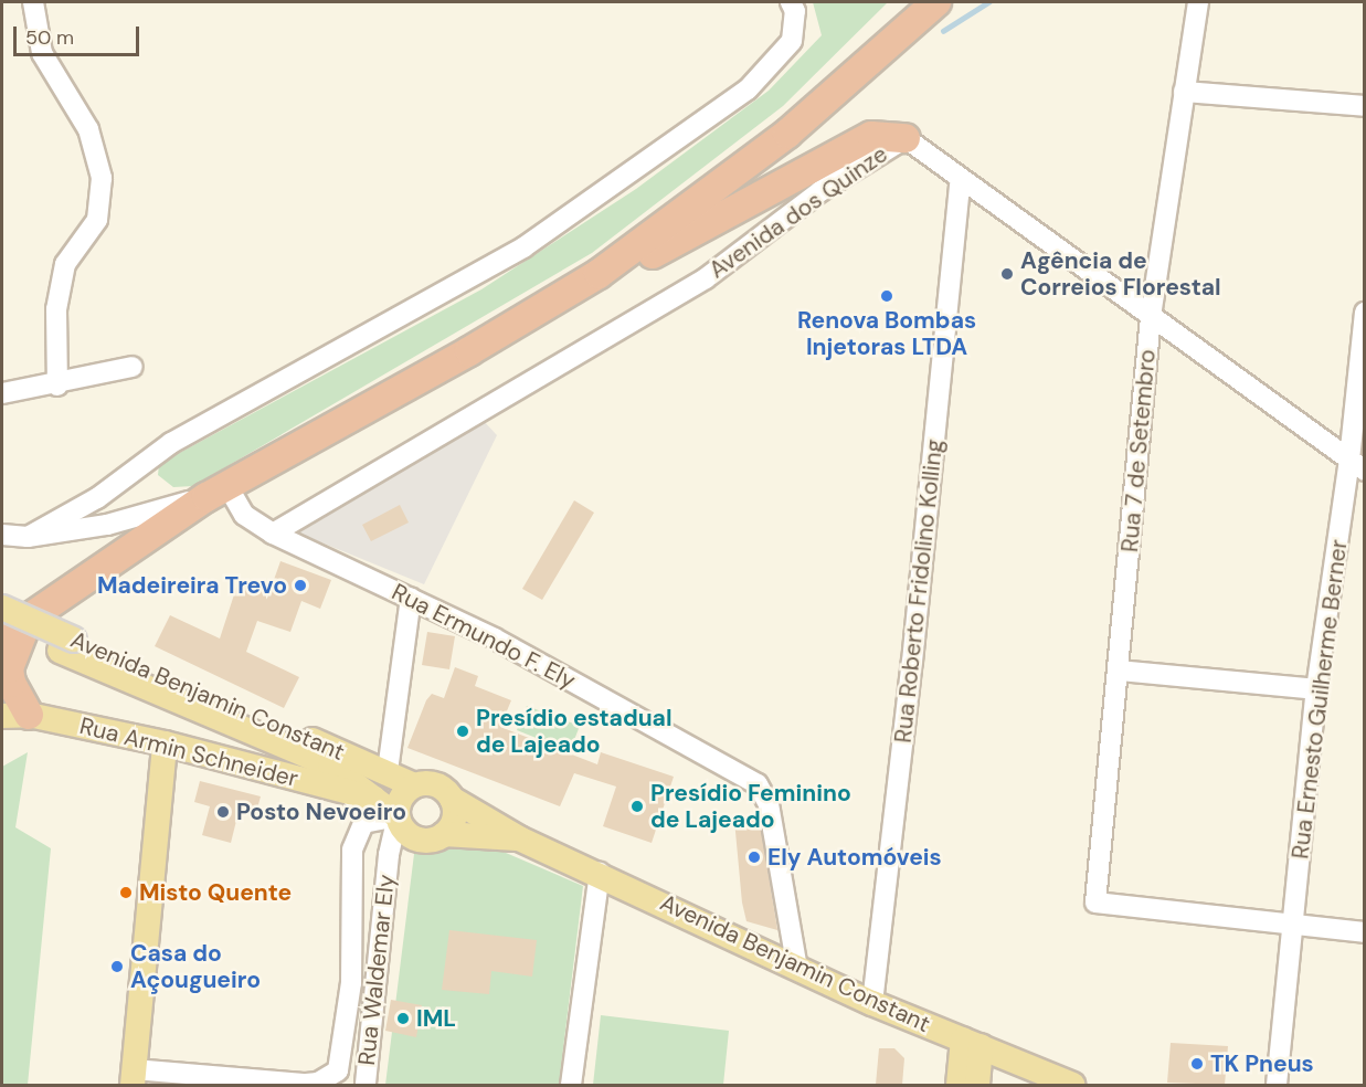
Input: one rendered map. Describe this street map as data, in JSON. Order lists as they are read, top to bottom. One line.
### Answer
{"streets":{"main road":["Avenida Benjamin Constant","Rua Armin Schneider"],"street":["Avenida dos Quinze","Rua 7 de Setembro","Rua Roberto Fridolino Kolling","Rua Ermundo F. Ely","Rua Ernesto Guilherme Berner","Rua Waldemar Ely"]},"crossings":[["Avenida dos Quinze","Rua 7 de Setembro"],["Avenida dos Quinze","Rua Roberto Fridolino Kolling"],["Avenida dos Quinze","Rua Ermundo F. Ely"],["Avenida dos Quinze","Rua Ernesto Guilherme Berner"],["Rua 7 de Setembro","Rua Ernesto Guilherme Berner"],["Rua Roberto Fridolino Kolling","Avenida Benjamin Constant"],["Rua Ermundo F. Ely","Avenida Benjamin Constant"],["Avenida Benjamin Constant","Rua Armin Schneider"],["Avenida Benjamin Constant","Rua Waldemar Ely"]],"places":["Agência de Correios Florestal","Renova Bombas Injetoras LTDA","Madeireira Trevo","Presídio estadual de Lajeado","Presídio Feminino de Lajeado","Posto Nevoeiro","Ely Automóveis","Misto Quente","Casa do Açougueiro","IML","TK Pneus"],"scale_bar":"50 m"}
